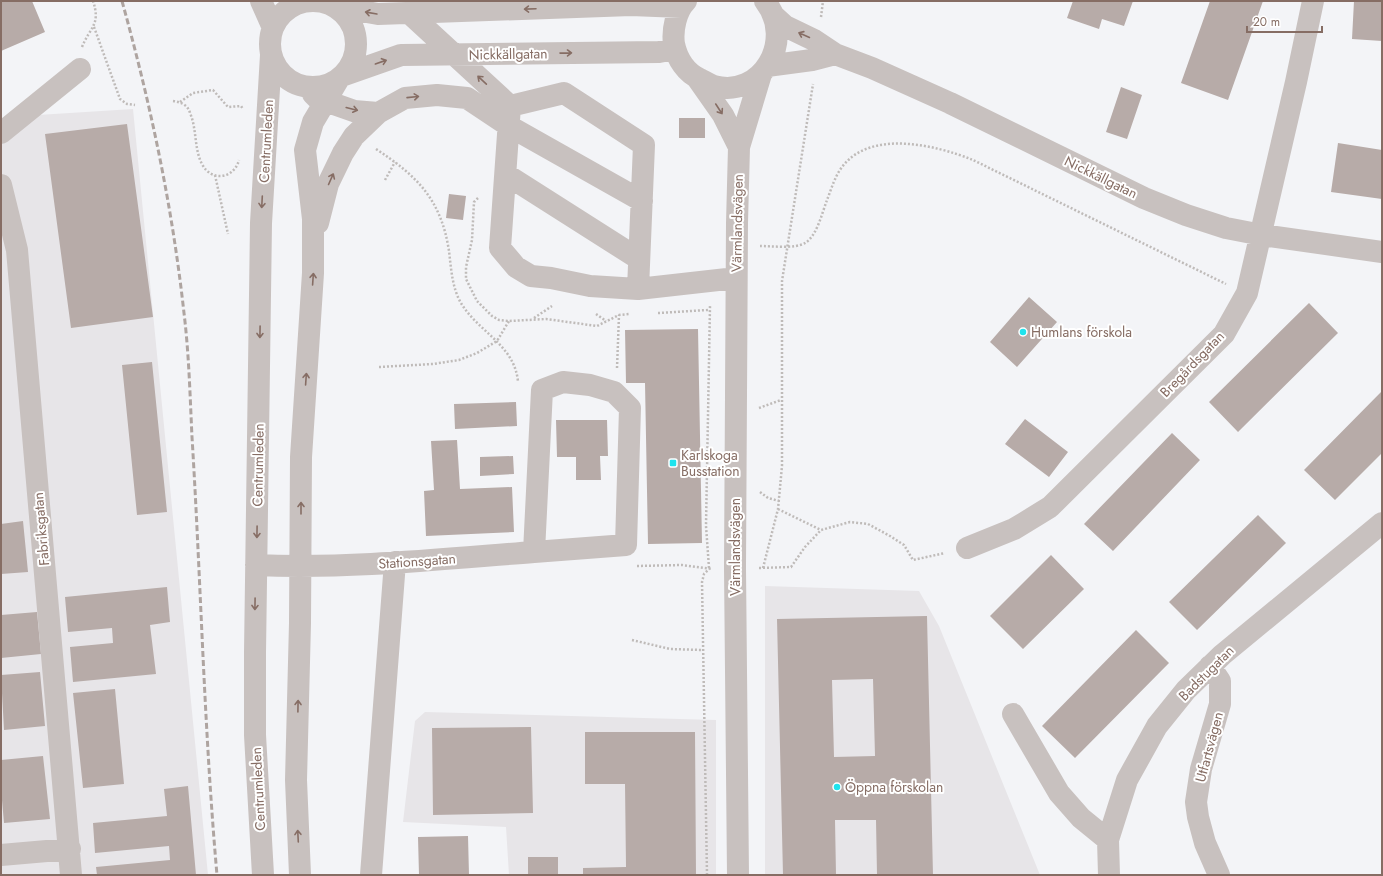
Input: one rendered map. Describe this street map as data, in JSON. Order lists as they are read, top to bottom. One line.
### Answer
{"streets":{"street":["Nickkällgatan","Centrumleden","Värmlandsvägen","Bregårdsgatan","Fabriksgatan","Stationsgatan","Badstugatan","Utfartsvägen"]},"crossings":[["Nickkällgatan","Centrumleden"],["Nickkällgatan","Värmlandsvägen"],["Nickkällgatan","Bregårdsgatan"],["Centrumleden","Stationsgatan"],["Badstugatan","Utfartsvägen"]],"places":{"other":["Humlans förskola","Öppna förskolan"],"transit":["Karlskoga Busstation"]},"scale_bar":"20 m"}
